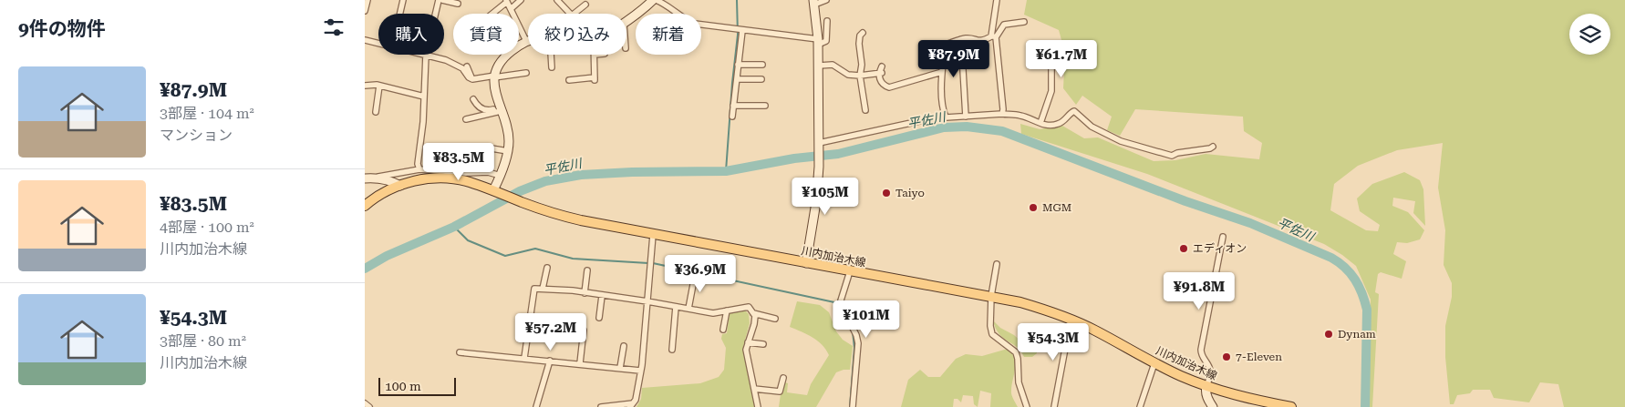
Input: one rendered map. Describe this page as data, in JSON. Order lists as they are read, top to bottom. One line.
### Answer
{"streets":{"main road":["川内加治木線"]},"water":["平佐川"],"places":["Taiyo","MGM","エディオン","Dynam","7-Eleven"],"scale_bar":"100 m","page":{"heading":"9件の物件","chip":["購入","賃貸","絞り込み","新着"],"price":["¥87.9M","¥61.7M","¥83.5M","¥105M","¥36.9M","¥91.8M","¥101M","¥57.2M","¥54.3M"],"list":[{"name":"¥87.9M","note":"3部屋 · 104 m² · マンション"},{"name":"¥83.5M","note":"4部屋 · 100 m² · 川内加治木線"},{"name":"¥54.3M","note":"3部屋 · 80 m² · 川内加治木線"}],"scale":"100 m"}}
